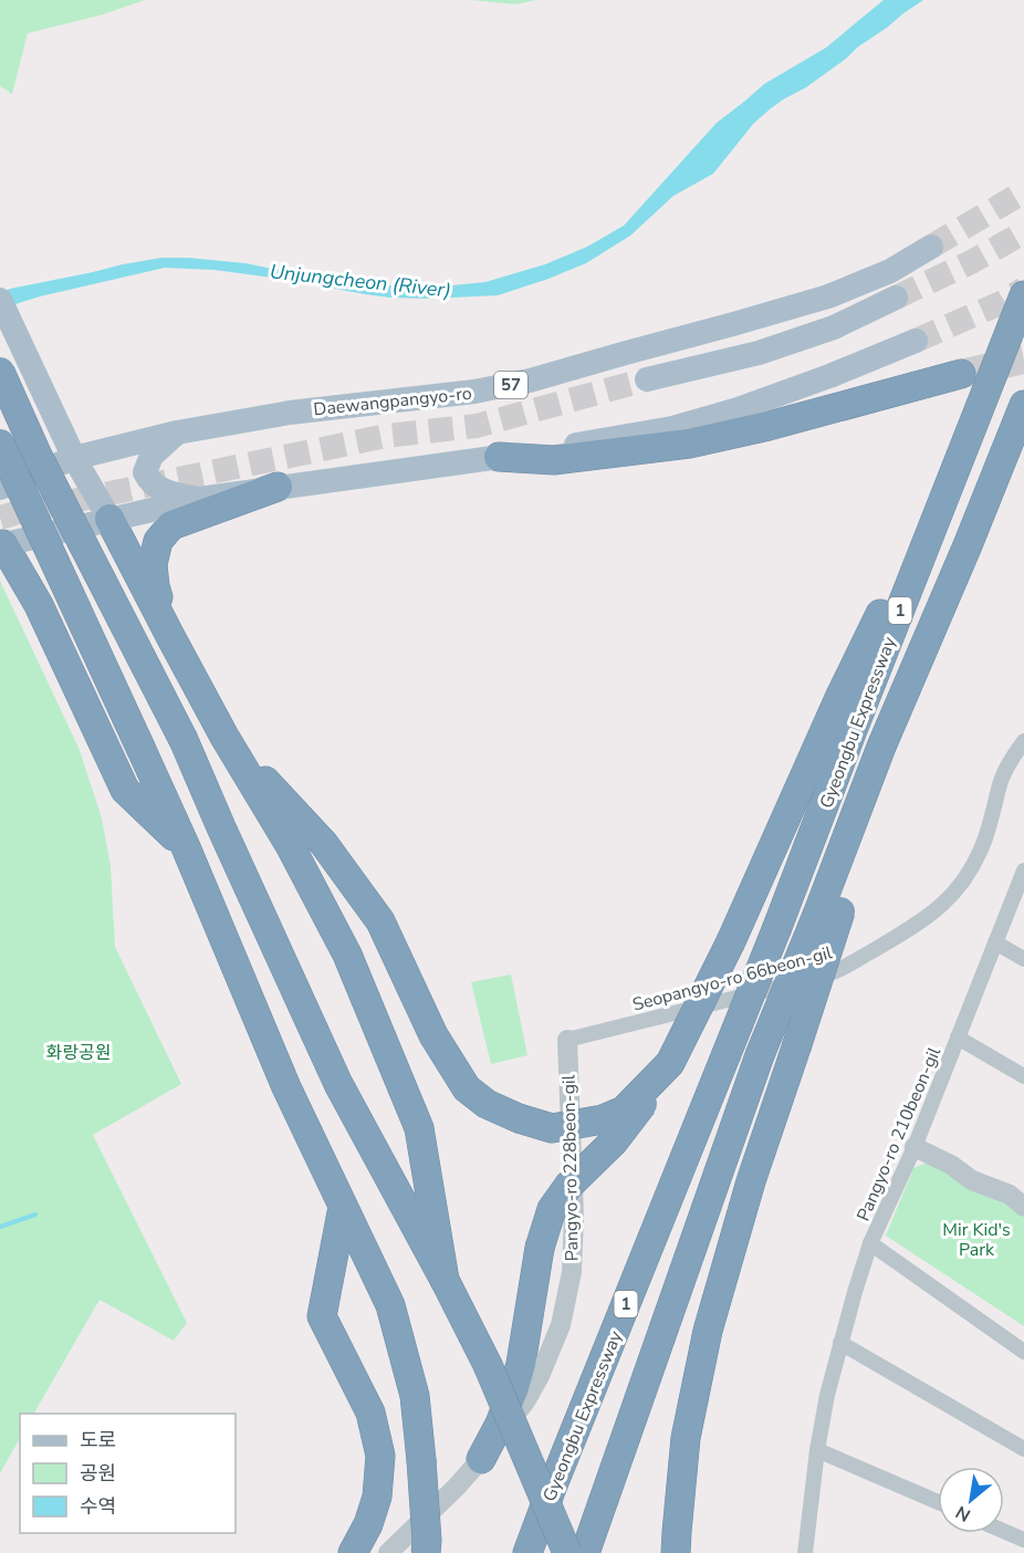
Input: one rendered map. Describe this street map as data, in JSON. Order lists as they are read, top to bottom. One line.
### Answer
{"streets":{"highway":["1","Gyeongbu Expressway"],"main road":["57","Daewangpangyo-ro"],"street":["Seopangyo-ro 66beon-gil","Pangyo-ro 210beon-gil","Pangyo-ro 228beon-gil"]},"crossings":[["1","Gyeongbu Expressway"],["Seopangyo-ro 66beon-gil","Pangyo-ro 228beon-gil"]],"water":["Unjungcheon (River)"],"parks":["화랑공원","Mir Kid's Park"],"legend":["도로","공원","수역"],"north":"bottom left"}
